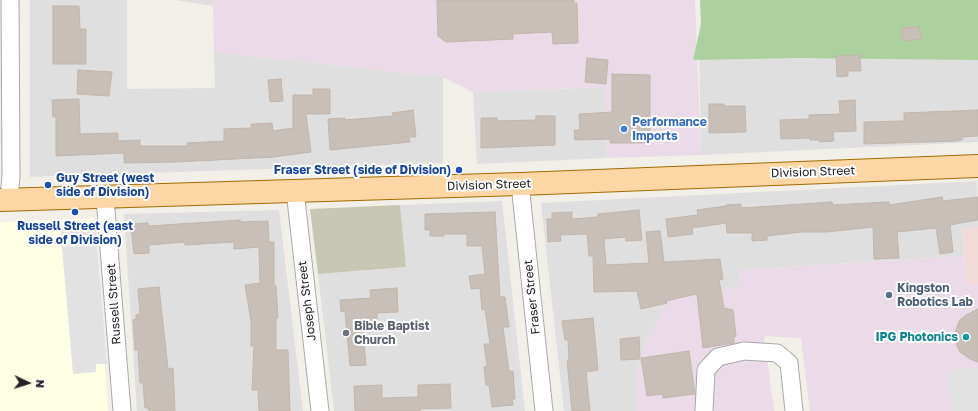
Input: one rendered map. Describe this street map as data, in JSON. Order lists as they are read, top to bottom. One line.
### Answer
{"streets":{"main road":["Division Street"],"street":["Fraser Street","Joseph Street","Russell Street"]},"crossings":[["Division Street","Fraser Street"],["Division Street","Joseph Street"],["Division Street","Russell Street"]],"places":["Performance Imports","Fraser Street (side of Division)","Guy Street (west side of Division)","Russell Street (east side of Division)","Kingston Robotics Lab","Bible Baptist Church","IPG Photonics"],"north":"right"}
